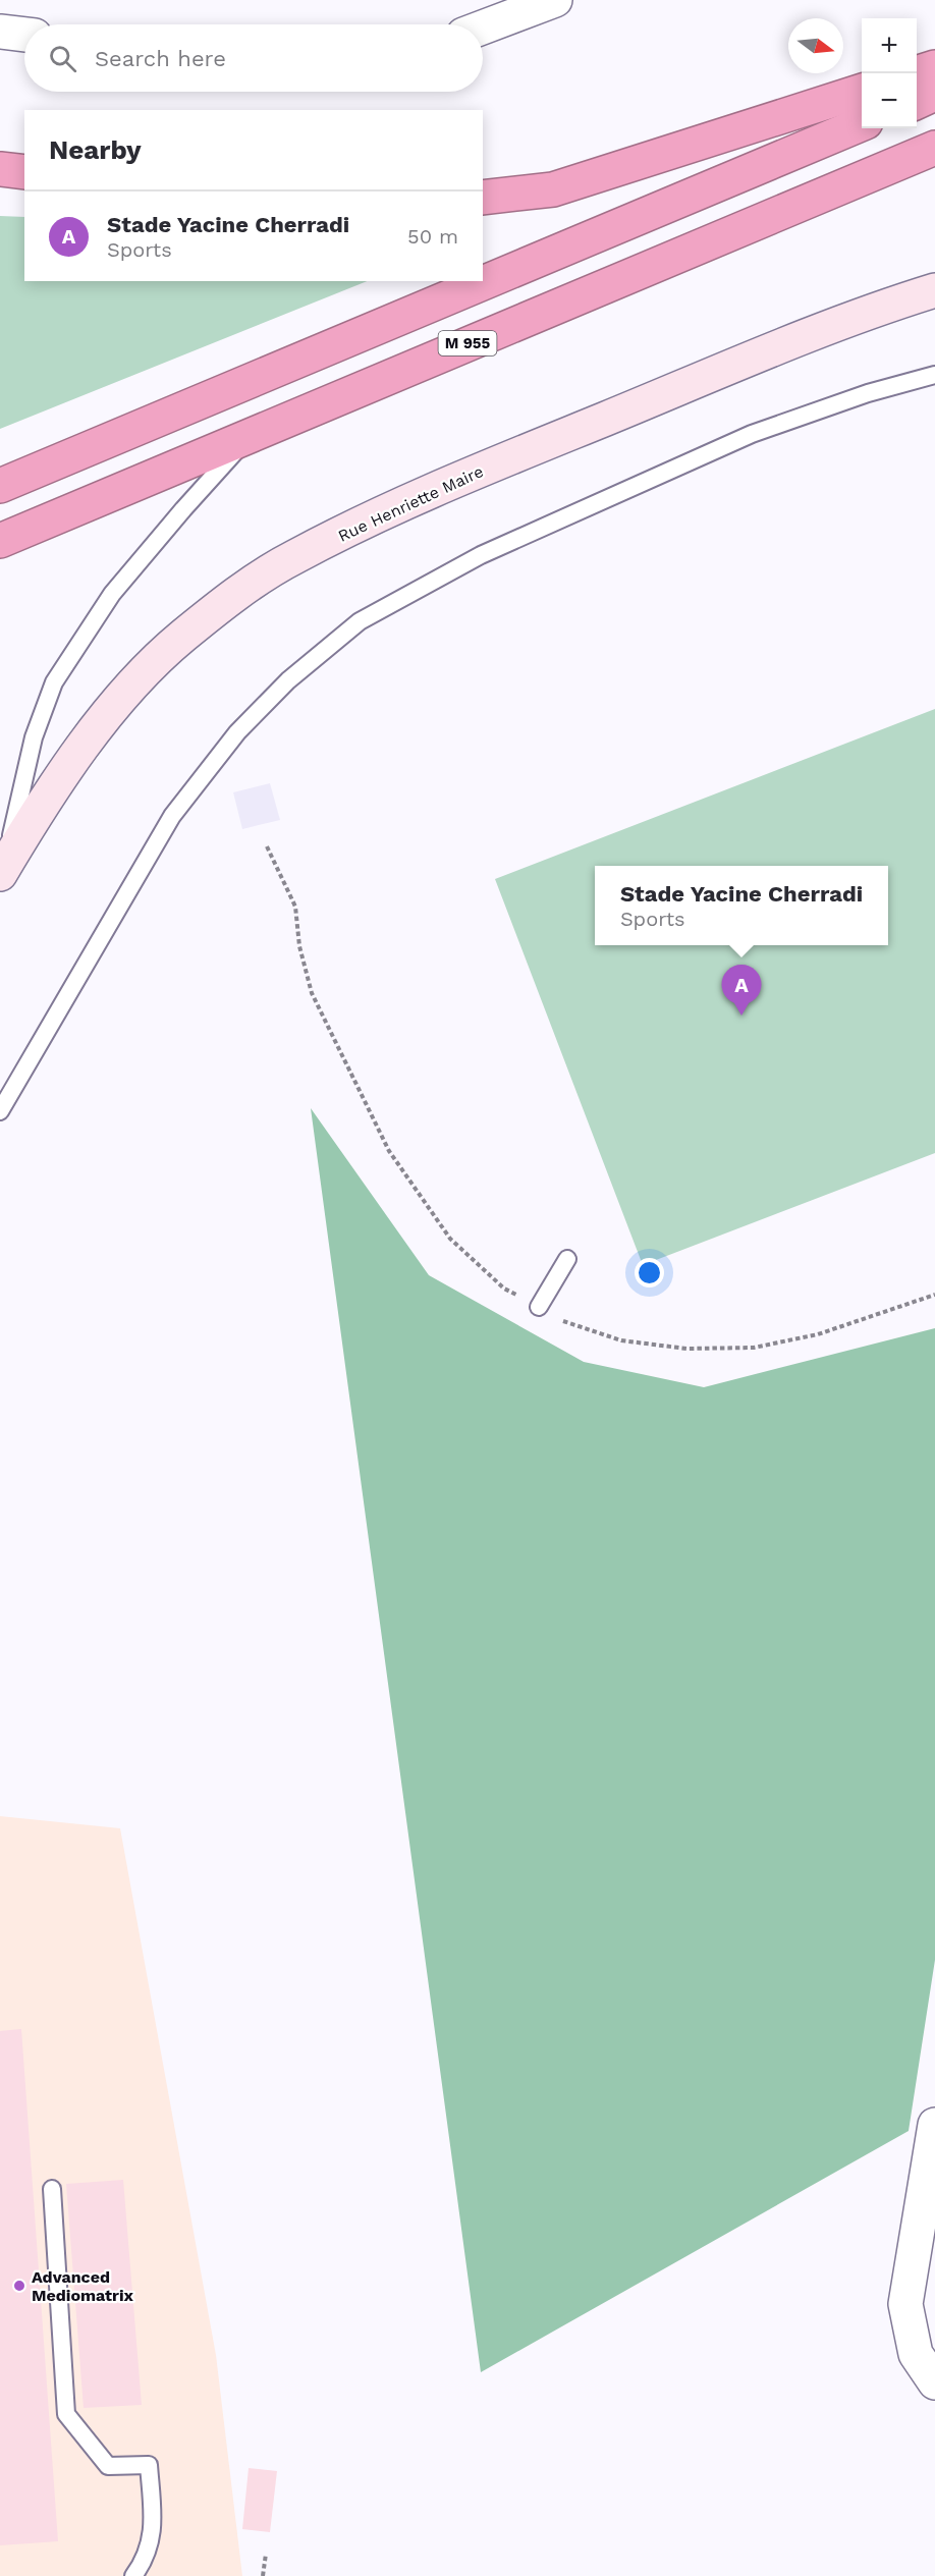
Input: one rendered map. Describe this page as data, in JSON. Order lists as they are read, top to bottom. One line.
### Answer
{"streets":{"highway":["M 955"],"street":["Rue Henriette Maire"]},"places":["Advanced Mediomatrix"],"north":"right","page":{"map_buttons":["+","−"],"search":"Search here","heading":"Nearby","list":[{"mark":"A","name":"Stade Yacine Cherradi","note":"Sports","value":"50 m"}],"popup":["Stade Yacine Cherradi","Sports"],"pins":"A"}}
